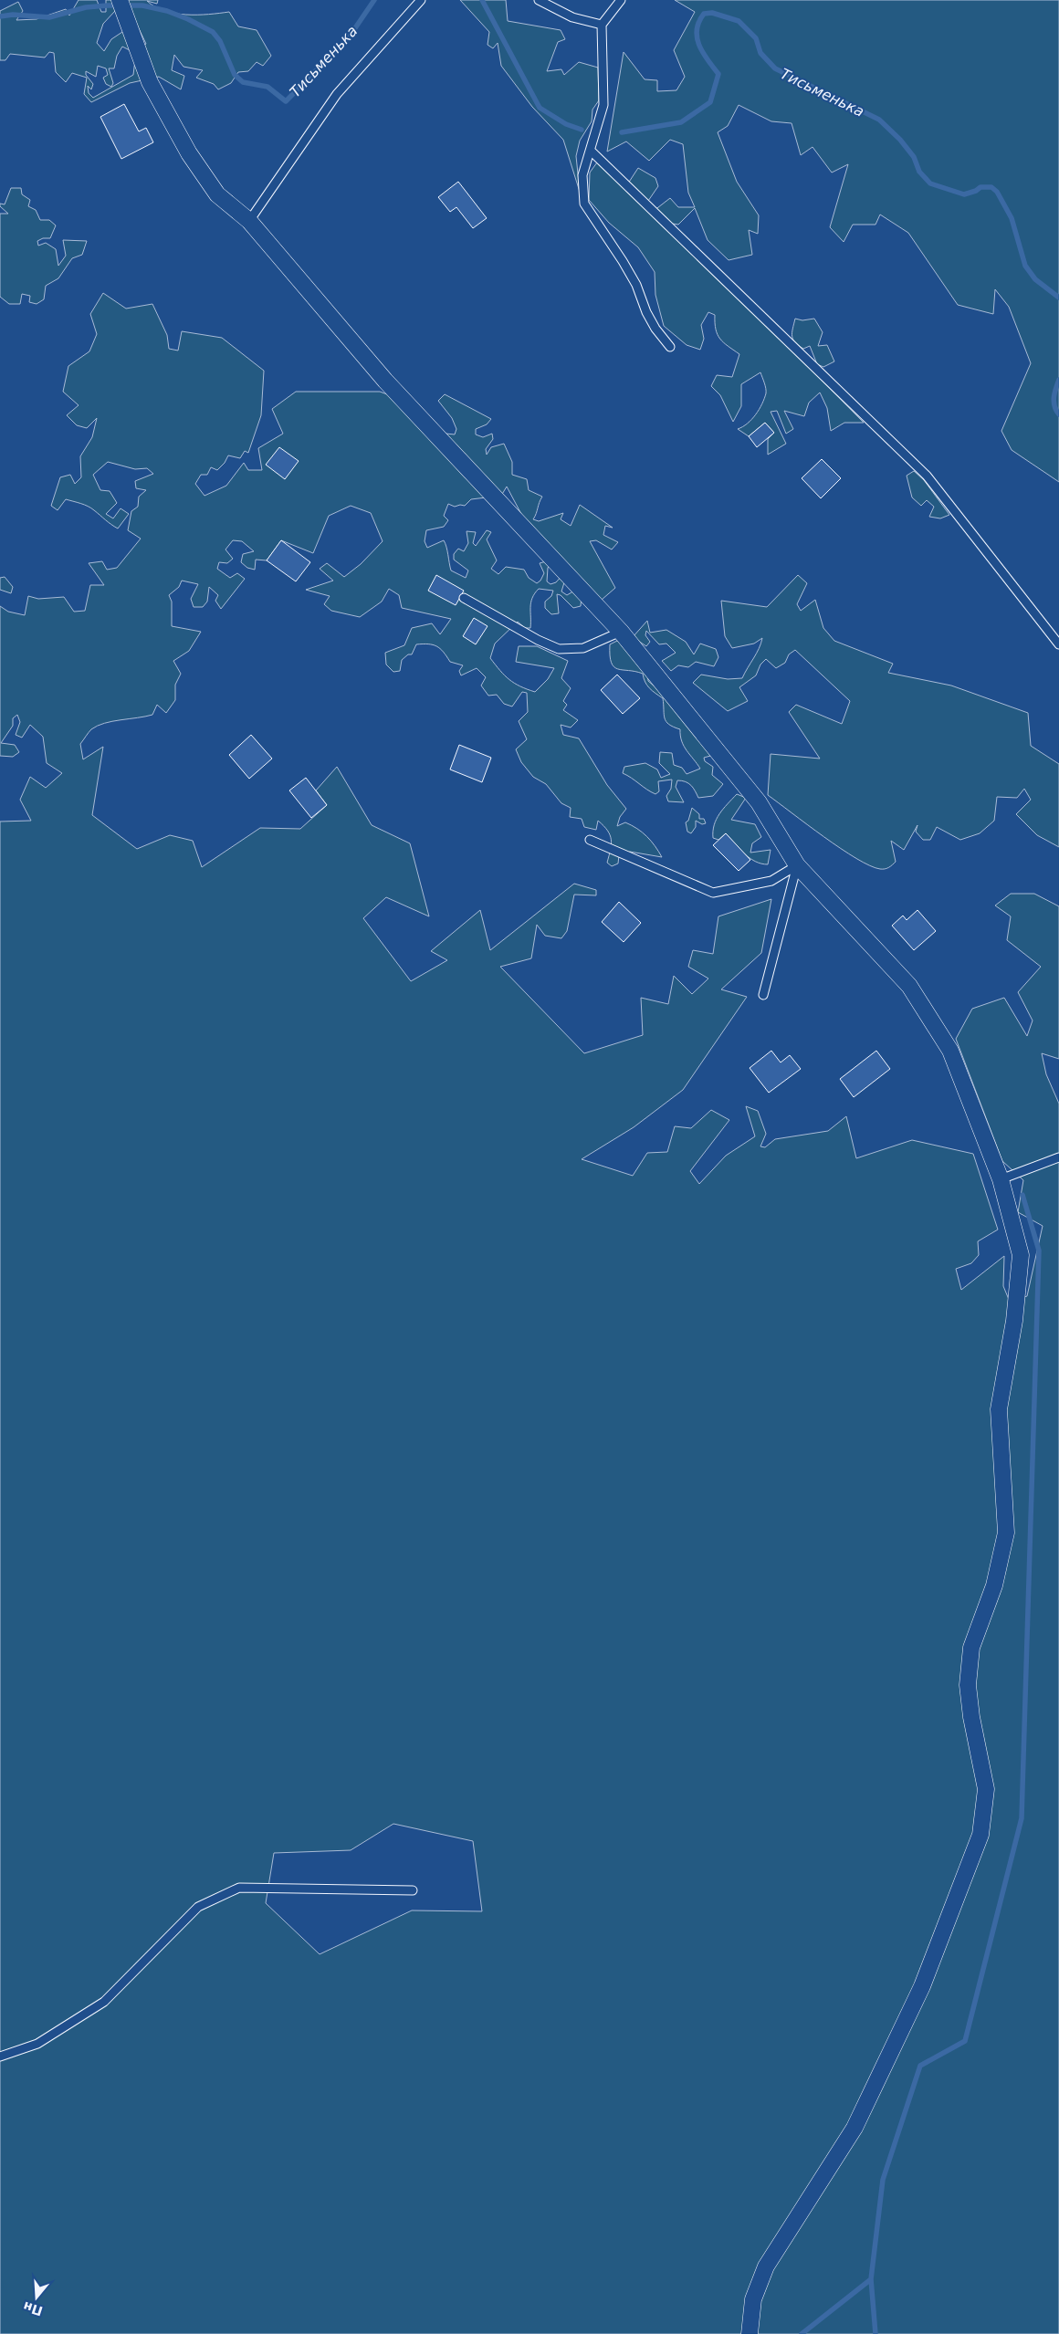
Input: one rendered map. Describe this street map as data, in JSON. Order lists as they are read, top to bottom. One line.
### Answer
{"water":["Тисьменька"],"north":"bottom"}
